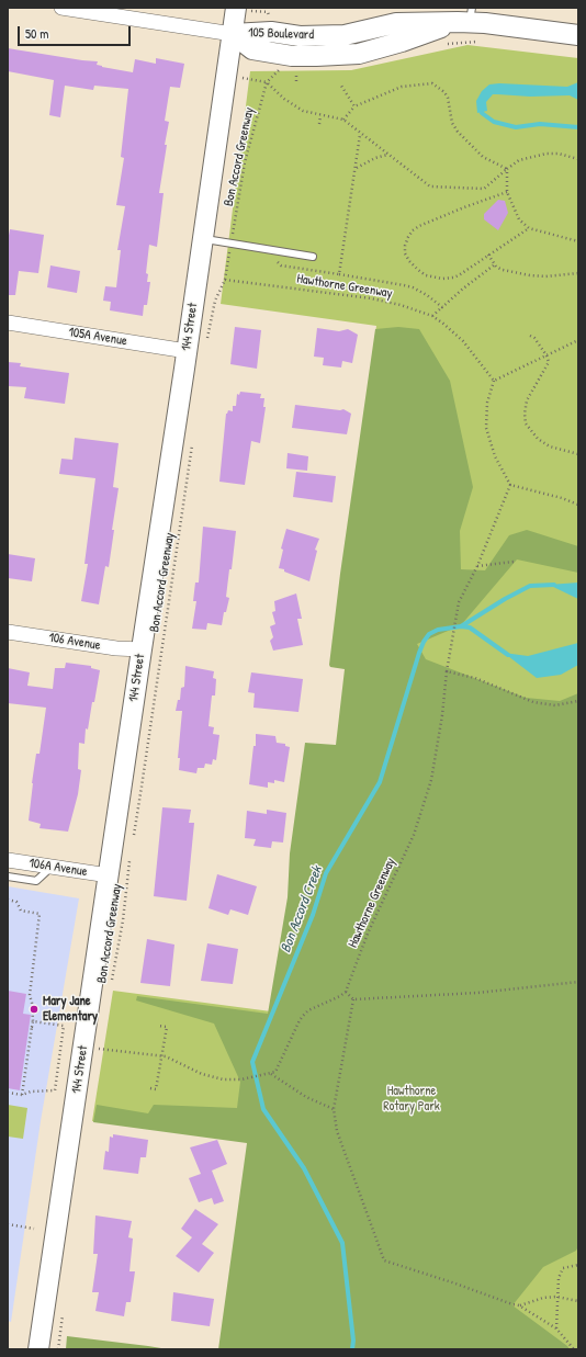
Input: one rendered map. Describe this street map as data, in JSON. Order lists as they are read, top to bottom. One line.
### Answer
{"streets":{"main road":["105 Boulevard","144 Street"],"street":["105A Avenue","106 Avenue","106A Avenue"],"path":["Bon Accord Greenway","Hawthorne Greenway"]},"crossings":[["105 Boulevard","144 Street"],["144 Street","105A Avenue"],["144 Street","106 Avenue"],["144 Street","106A Avenue"]],"water":["Bon Accord Creek"],"parks":["Hawthorne Rotary Park"],"places":["Mary Jane Elementary"],"scale_bar":"50 m"}
